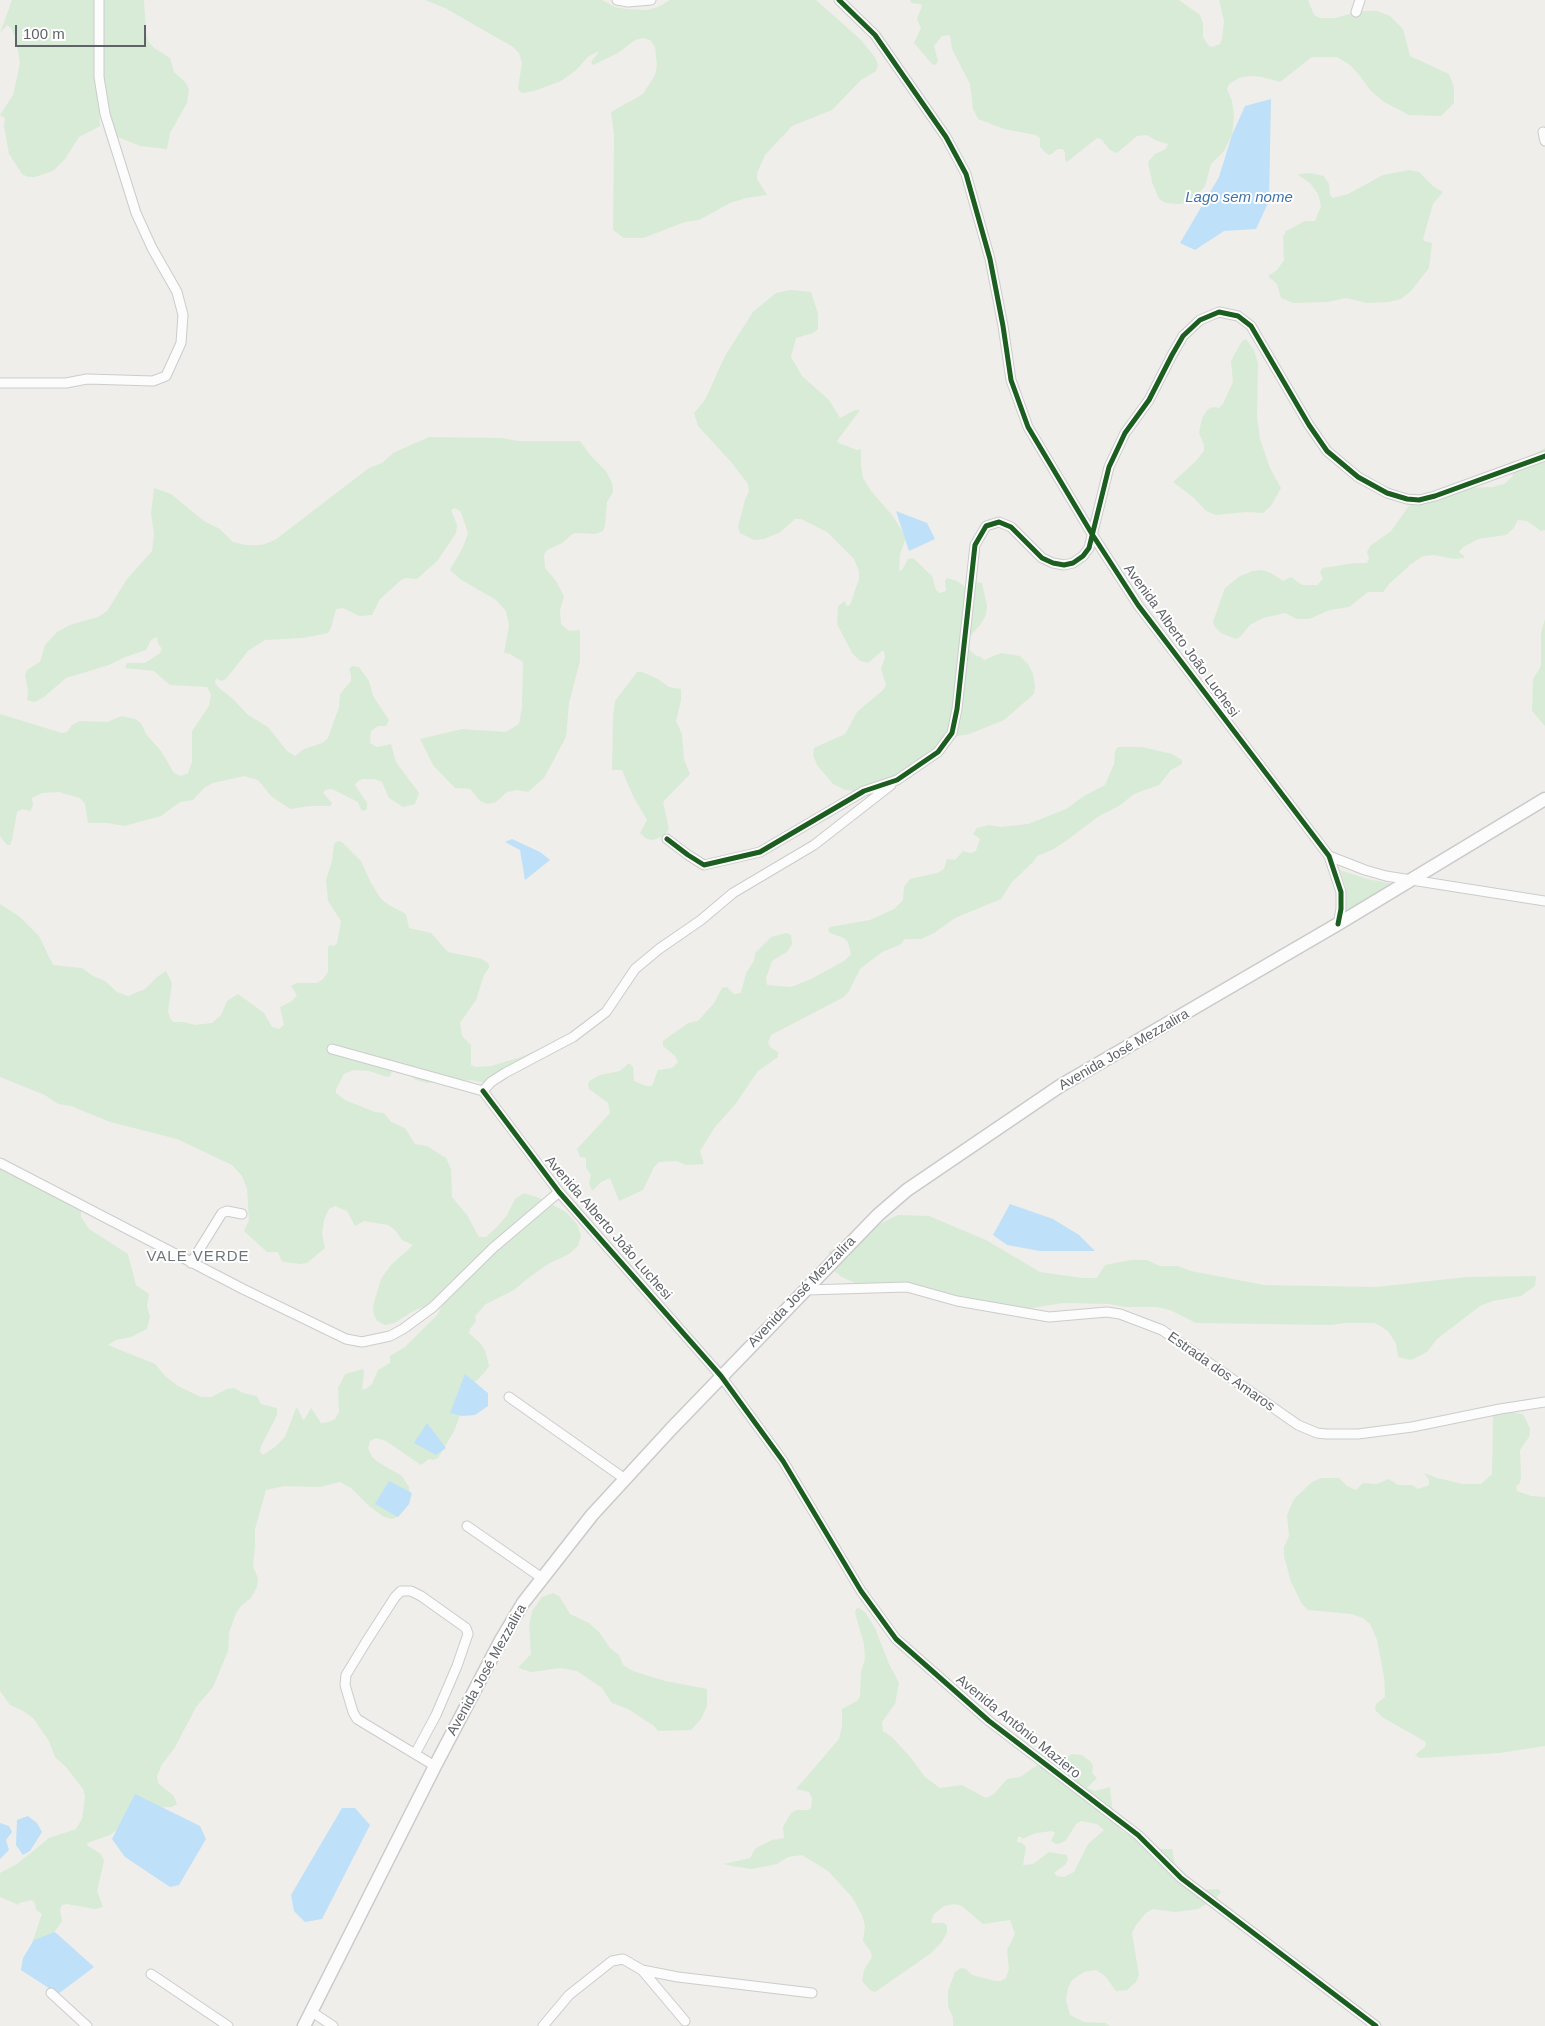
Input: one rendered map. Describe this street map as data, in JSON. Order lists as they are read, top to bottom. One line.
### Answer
{"streets":{"main road":["Avenida José Mezzalira"],"street":["Avenida Alberto João Luchesi","Estrada dos Amaros","Avenida Antônio Maziero"]},"crossings":[["Avenida Alberto João Luchesi","Avenida José Mezzalira"],["Avenida Alberto João Luchesi","Avenida Antônio Maziero"],["Avenida José Mezzalira","Estrada dos Amaros"],["Avenida José Mezzalira","Avenida Antônio Maziero"]],"districts":["VALE VERDE"],"water":["Lago sem nome"],"scale_bar":"100 m"}
